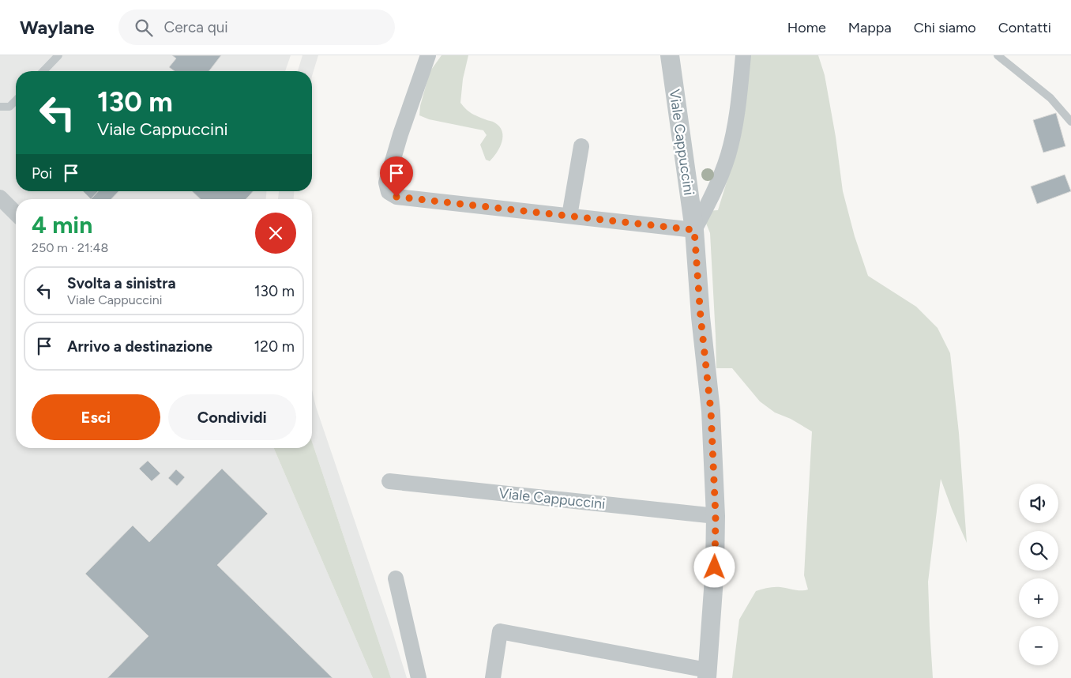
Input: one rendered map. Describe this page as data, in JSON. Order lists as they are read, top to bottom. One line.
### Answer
{"streets":{"street":["Viale Cappuccini"]},"page":{"header":"Waylane","search":"Cerca qui","nav":["Home","Mappa","Chi siamo","Contatti"],"turn":["130 m","Viale Cappuccini"],"then":"Poi","heading":["4 min","250 m · 21:48"],"list":[{"name":"Svolta a sinistra","note":"Viale Cappuccini","value":"130 m"},{"name":"Arrivo a destinazione","value":"120 m"}],"buttons":["Esci","Condividi"],"map_buttons":["+","−"]}}
